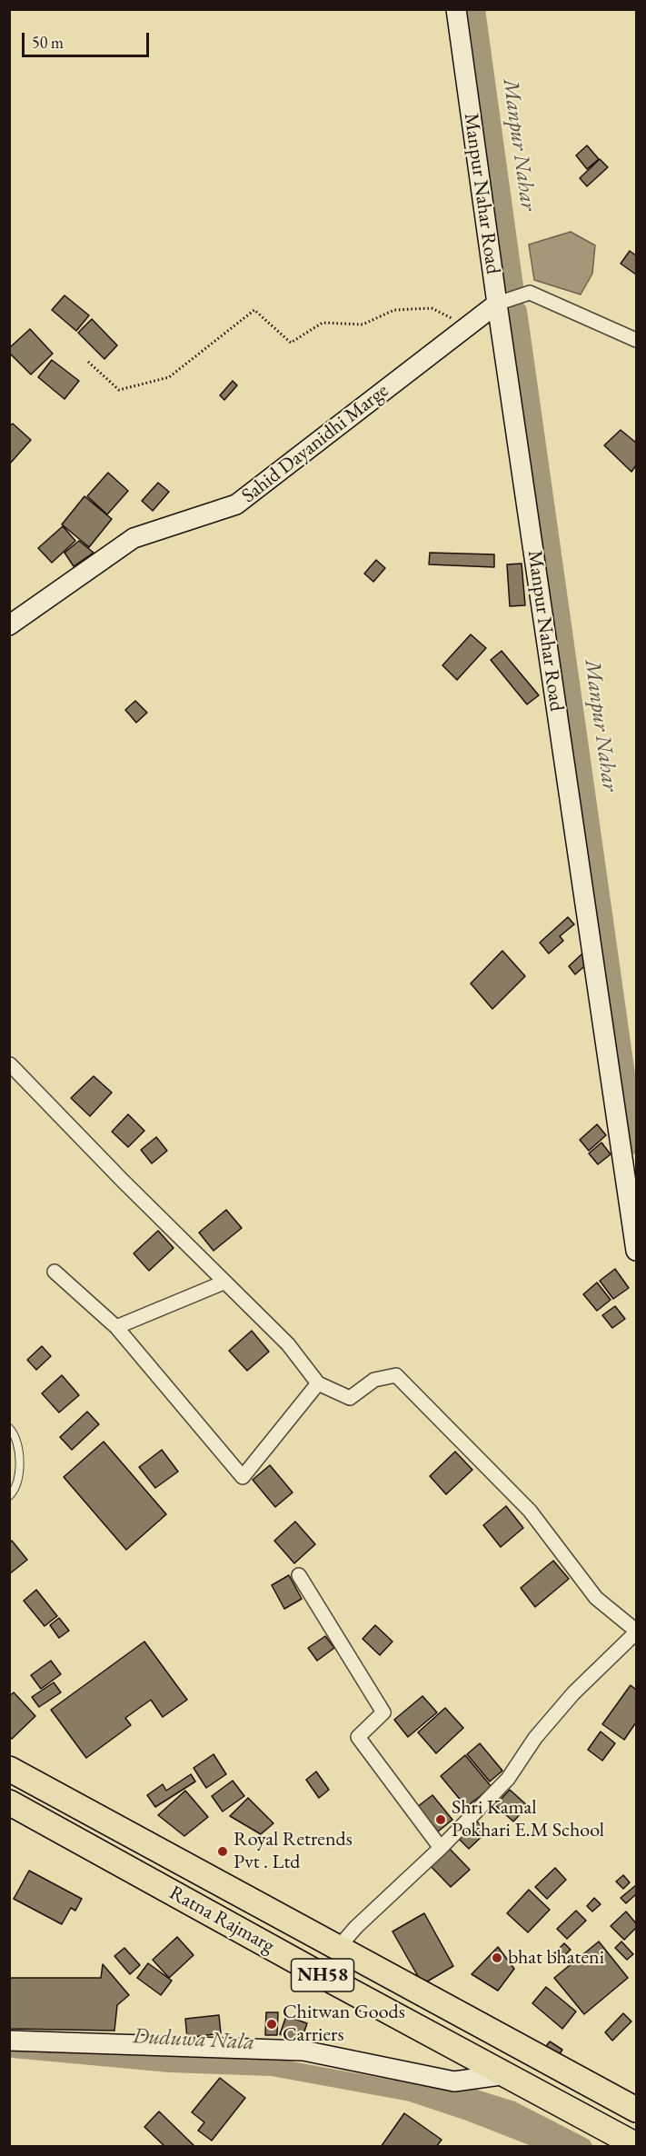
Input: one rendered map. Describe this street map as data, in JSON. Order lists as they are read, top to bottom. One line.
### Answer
{"streets":{"highway":["Ratna Rajmarg","NH58"],"street":["Manpur Nahar Road","Sahid Dayanidhi Marge"]},"crossings":[["Manpur Nahar Road","Sahid Dayanidhi Marge"]],"water":["Manpur Nahar","Duduwa Nala"],"places":["Shri Kamal Pokhari E.M School","Royal Retrends Pvt . Ltd","bhat bhateni","Chitwan Goods Carriers"],"scale_bar":"50 m"}
